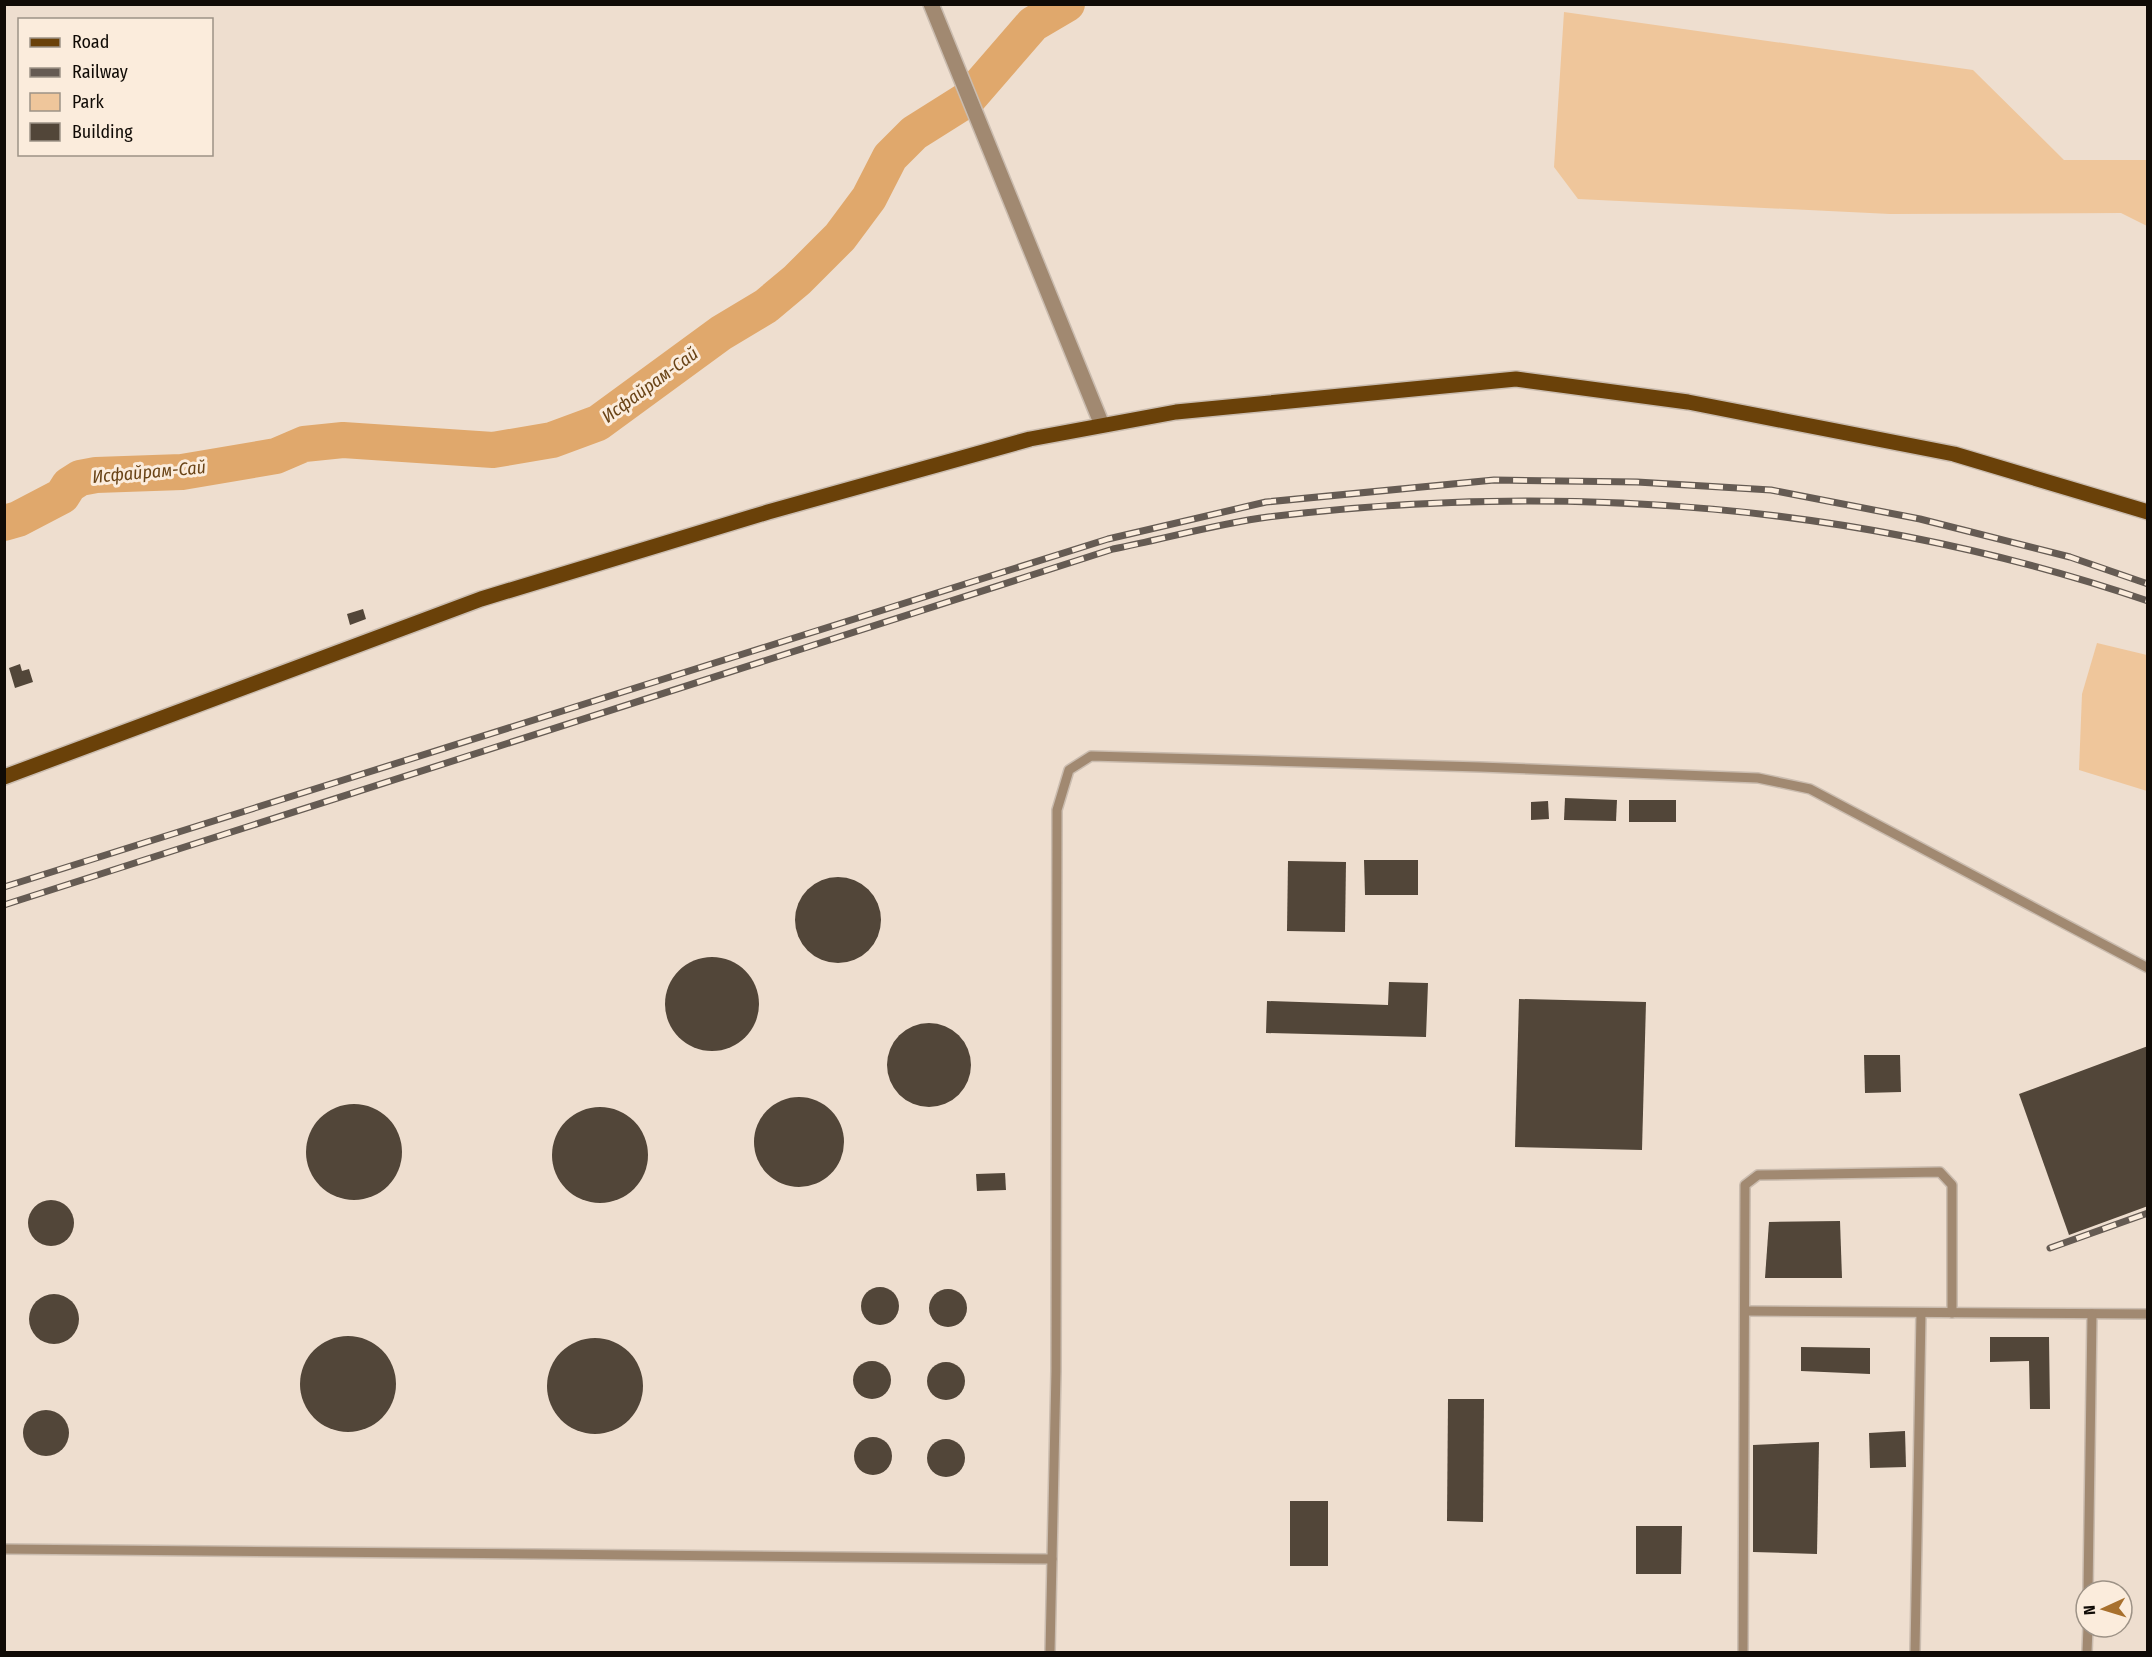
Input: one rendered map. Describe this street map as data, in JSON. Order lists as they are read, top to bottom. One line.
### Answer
{"water":["Исфайрам-Сай"],"legend":["Road","Railway","Park","Building"],"north":"left"}
